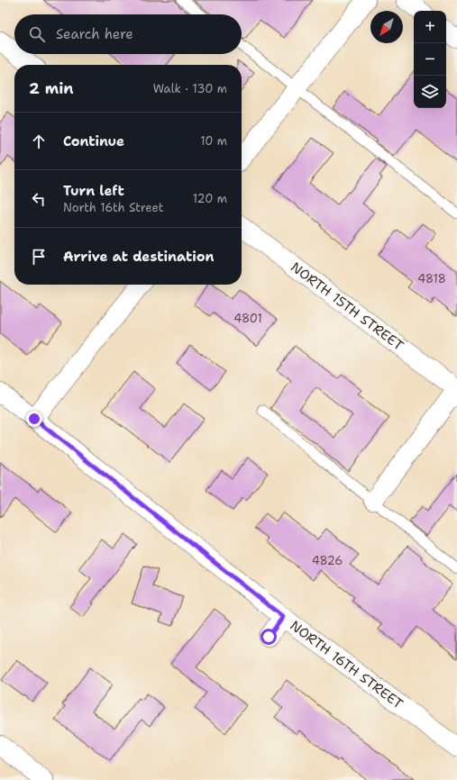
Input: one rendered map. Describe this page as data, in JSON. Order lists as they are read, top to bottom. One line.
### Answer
{"streets":{"street":["NORTH 15TH STREET","NORTH 16TH STREET"]},"house_numbers":["4818","4801","4826"],"north":"bottom left","page":{"map_buttons":["+","−"],"search":"Search here","heading":["2 min","Walk · 130 m"],"list":[["Continue","10 m"],["Turn left","North 16th Street","120 m"],"Arrive at destination"]}}
